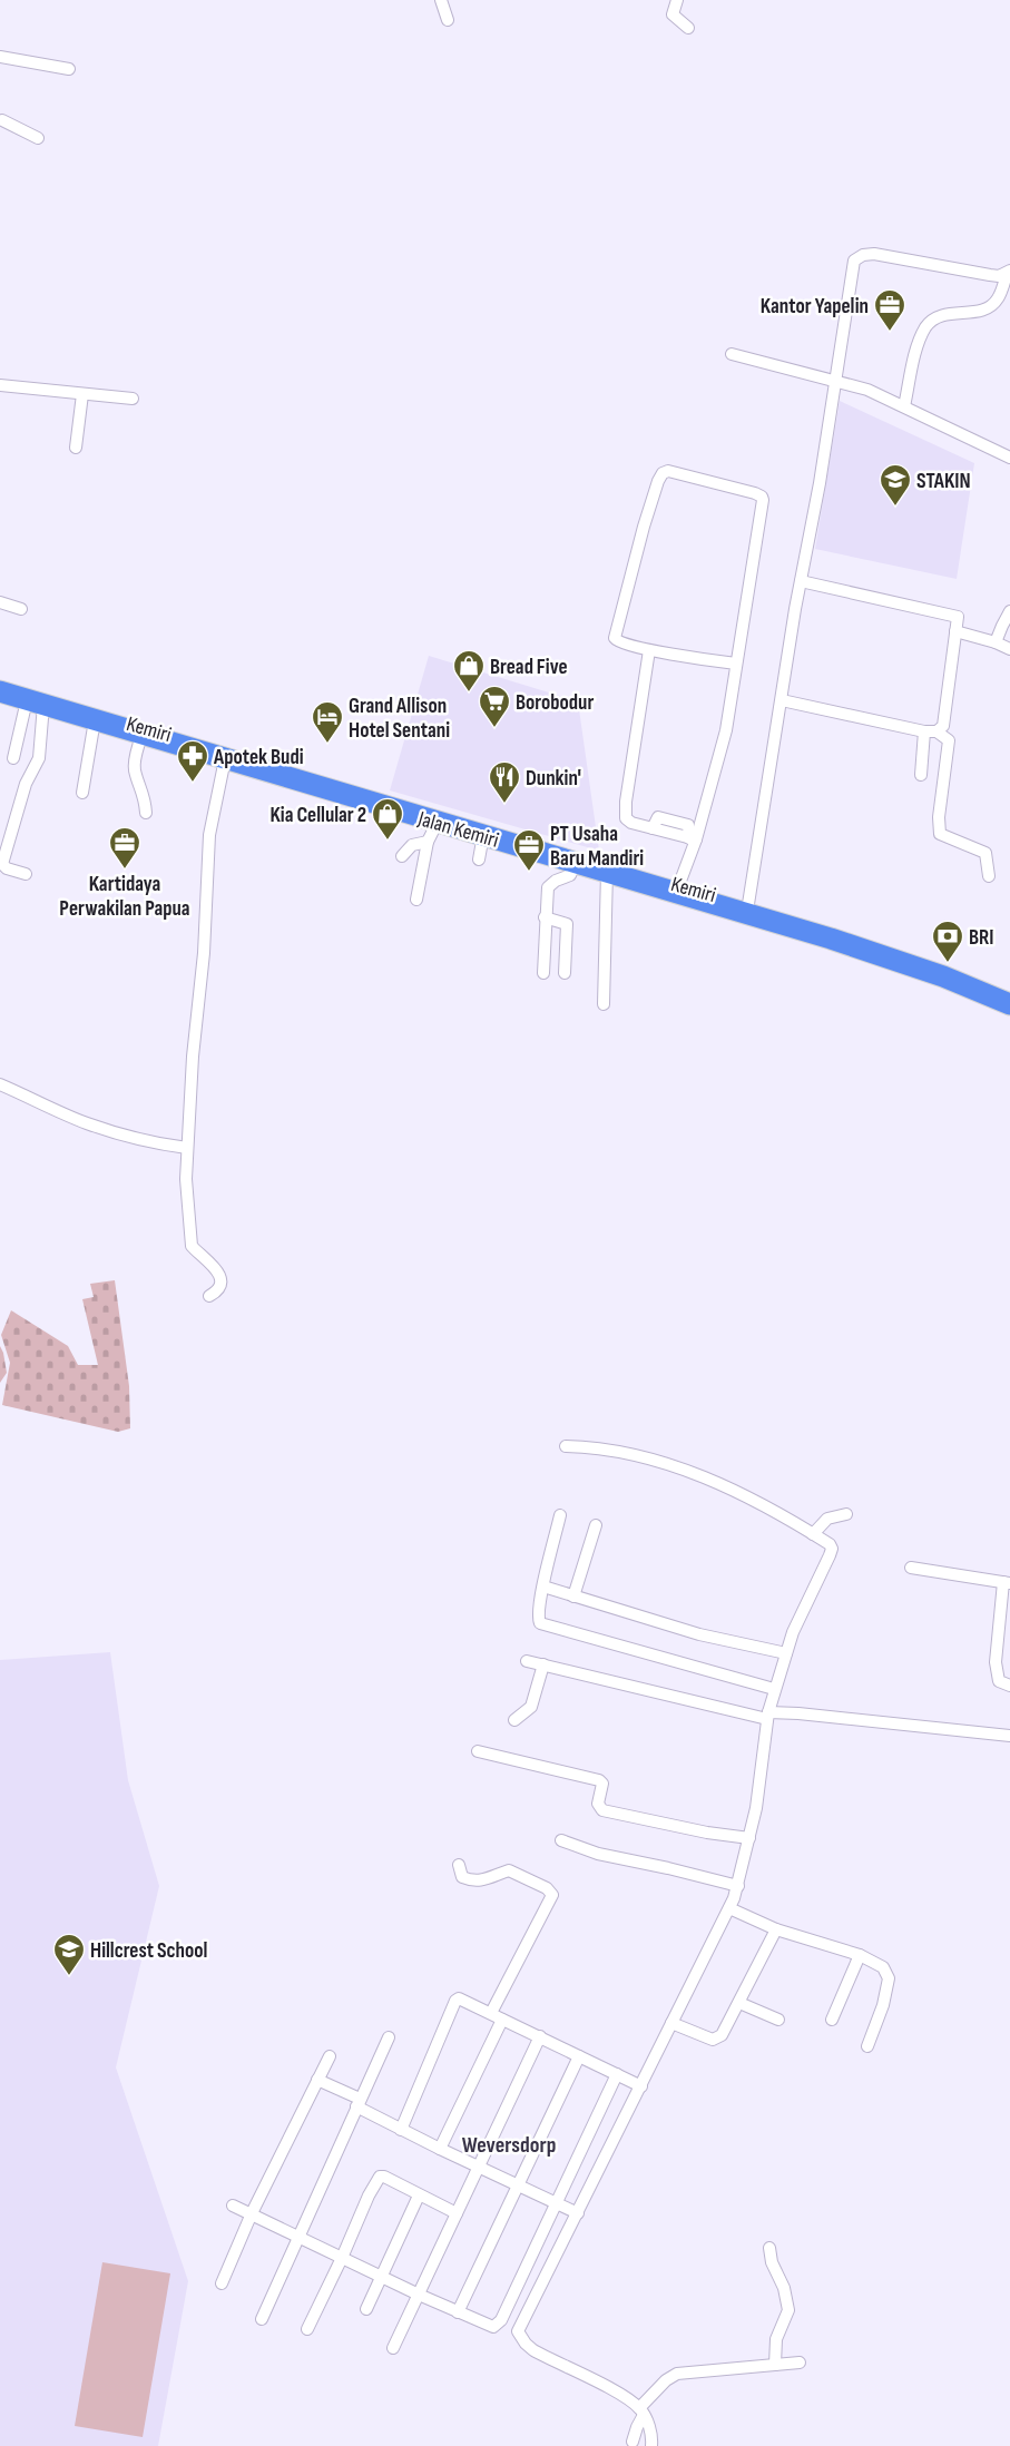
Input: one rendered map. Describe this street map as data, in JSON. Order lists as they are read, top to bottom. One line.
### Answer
{"streets":{"highway":["Kemiri","Jalan Kemiri"]},"crossings":[["Kemiri","Jalan Kemiri"]],"districts":["Weversdorp"],"places":{"office":["Kantor Yapelin","Kartidaya Perwakilan Papua","PT Usaha Baru Mandiri"],"school or university":["STAKIN","Hillcrest School"],"shop":["Bread Five","Kia Cellular 2"],"supermarket":["Borobodur"],"hotel":["Grand Allison Hotel Sentani"],"pharmacy":["Apotek Budi"],"restaurant":["Dunkin'"],"bank":["BRI"]}}
